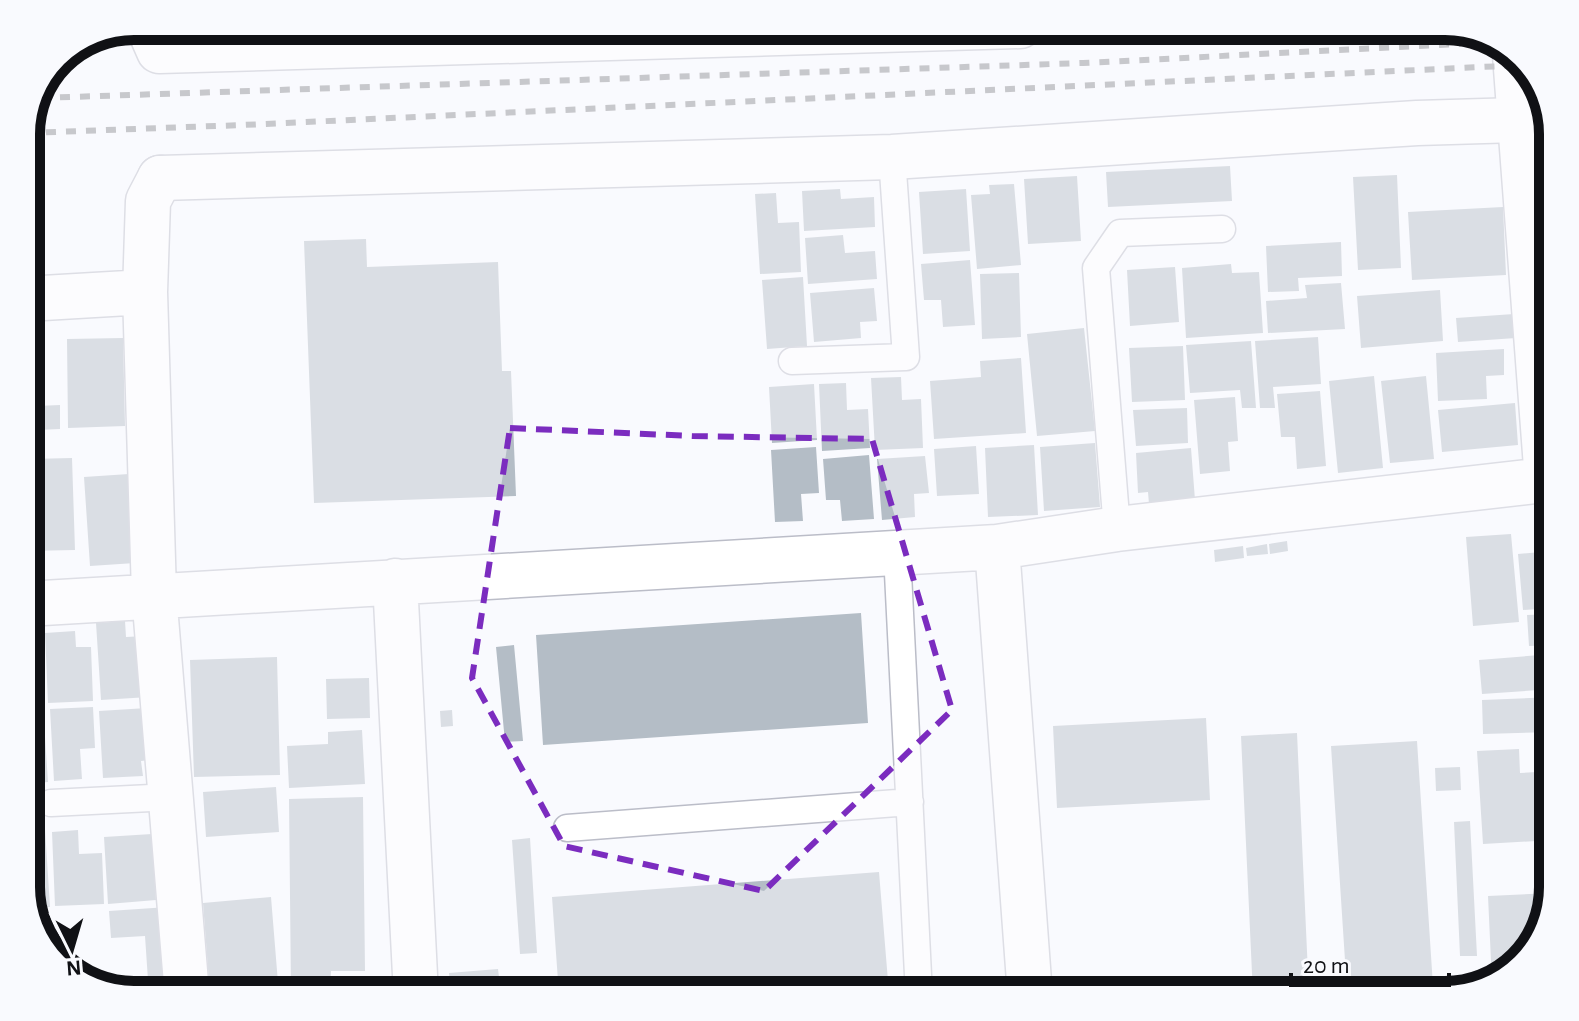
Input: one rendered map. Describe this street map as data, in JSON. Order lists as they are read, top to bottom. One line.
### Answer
{"scale_bar":"20 m","north":"bottom"}
